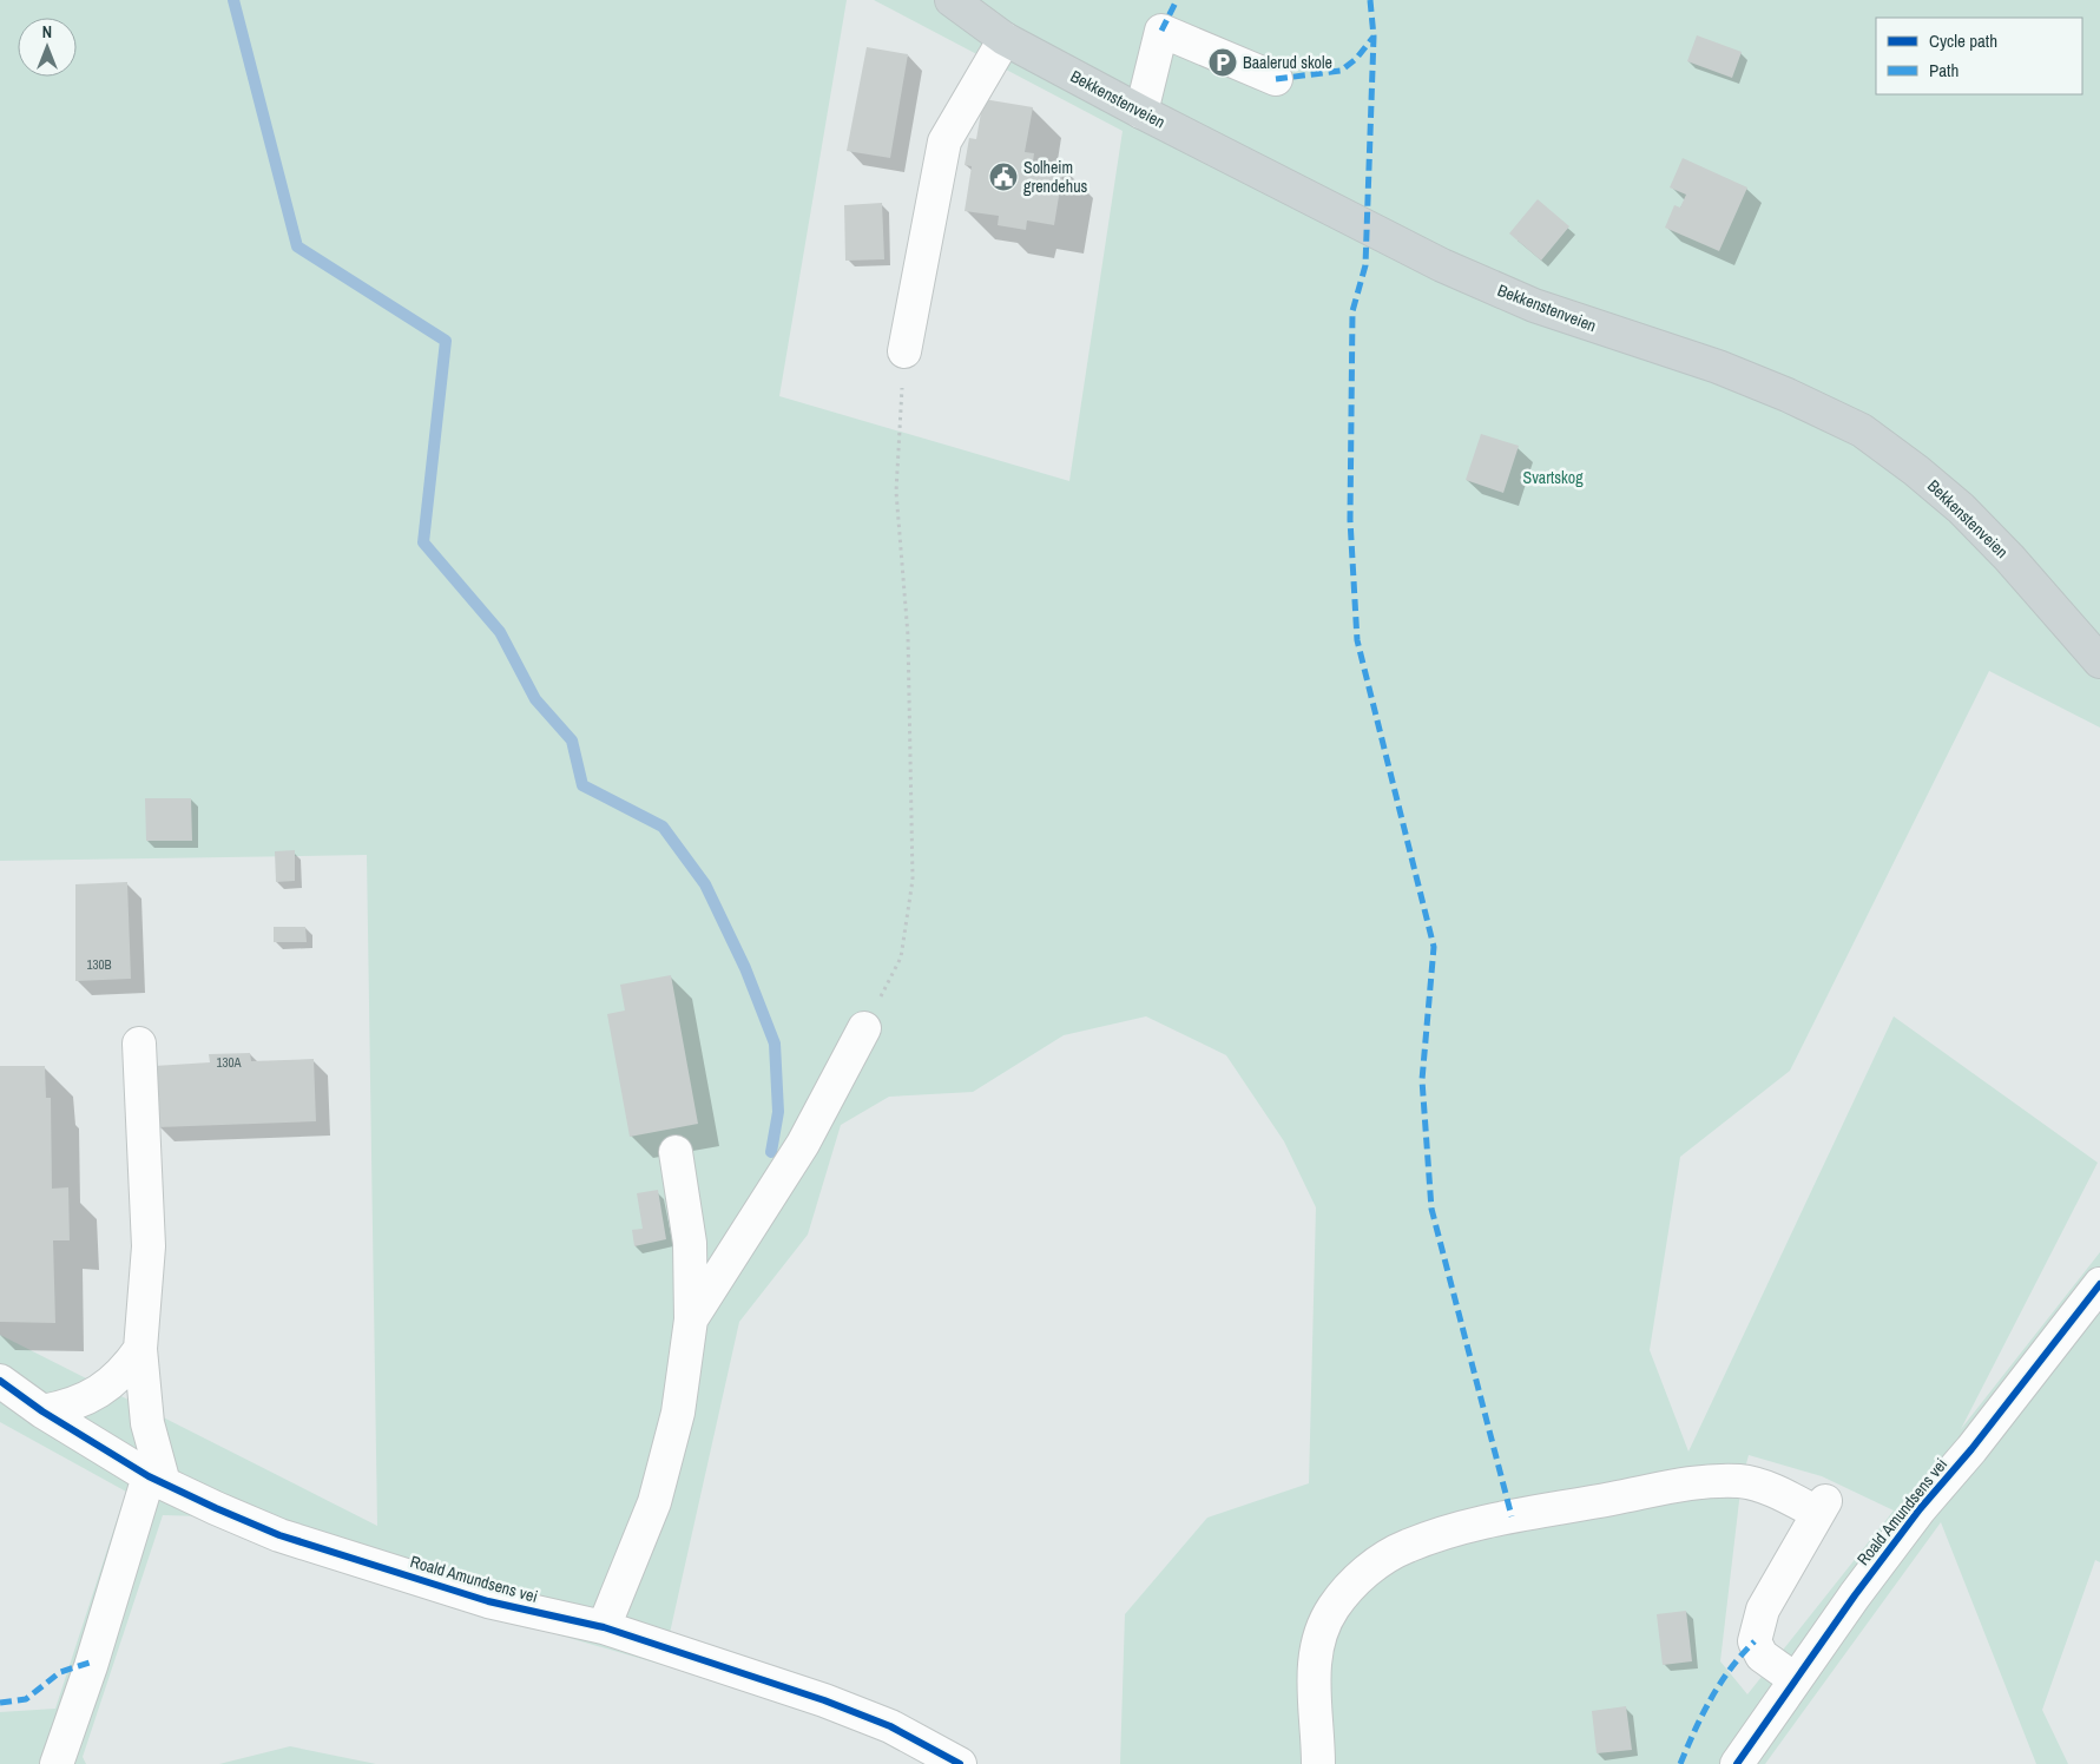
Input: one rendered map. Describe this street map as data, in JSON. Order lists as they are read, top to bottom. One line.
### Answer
{"streets":{"main road":["Bekkenstenveien"],"street":["Roald Amundsens vei"]},"parks":["Svartskog"],"places":{"parking":["Baalerud skole"],"public building":["Solheim grendehus"]},"house_numbers":["130B","130A"],"legend":["Cycle path","Path"],"north":"top"}
